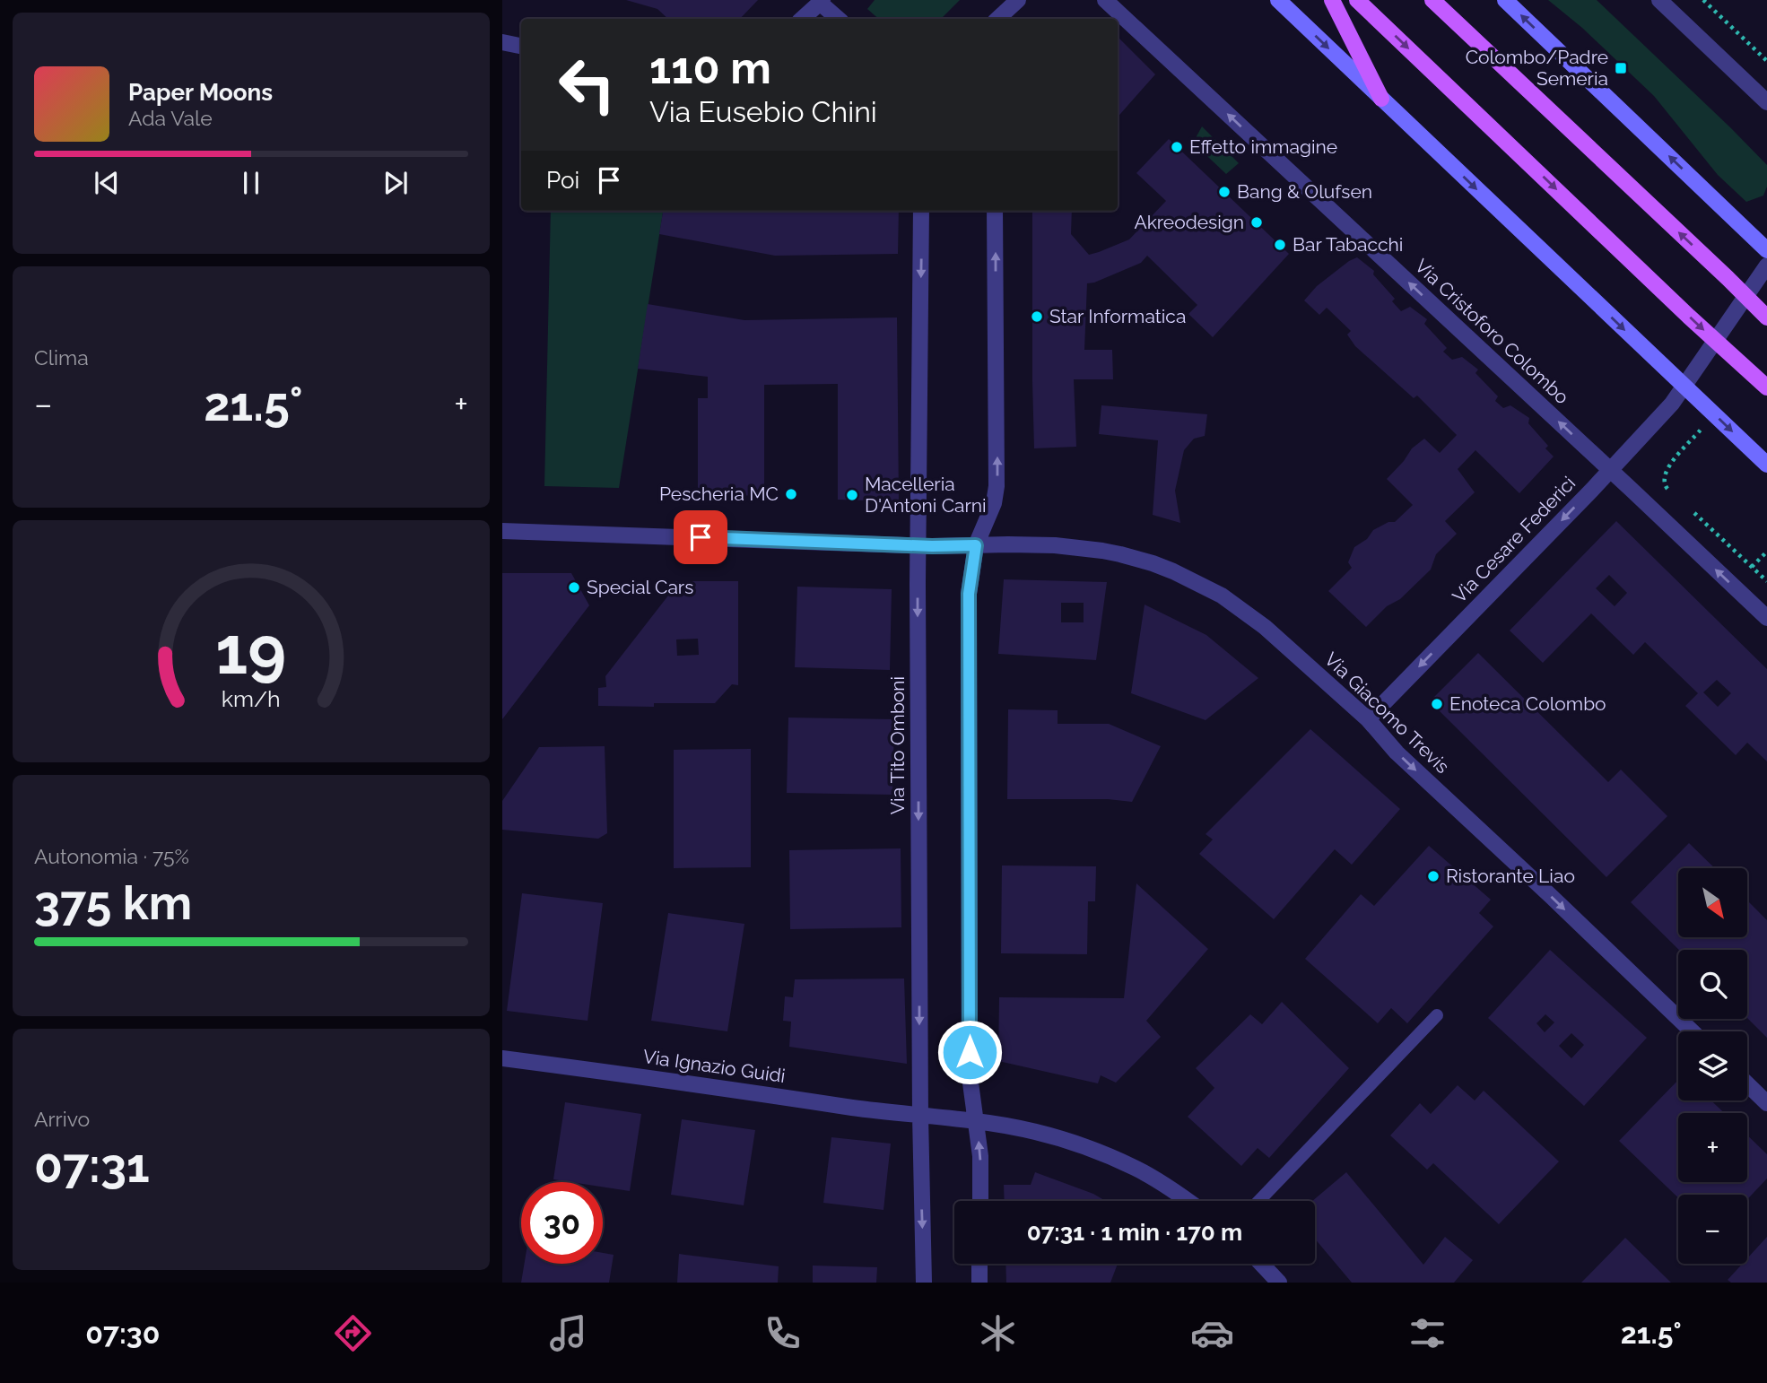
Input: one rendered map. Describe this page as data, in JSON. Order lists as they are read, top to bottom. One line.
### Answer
{"streets":{"street":["Via Cristoforo Colombo","Via Cesare Federici","Via Giacomo Trevis","Via Tito Omboni","Via Ignazio Guidi"]},"crossings":[["Via Cristoforo Colombo","Via Cesare Federici"],["Via Cesare Federici","Via Giacomo Trevis"],["Via Giacomo Trevis","Via Tito Omboni"],["Via Tito Omboni","Via Ignazio Guidi"]],"one_way":["Via Cristoforo Colombo","Via Cesare Federici"],"places":{"transit":["Colombo/Padre Semeria"],"other":["Effetto immagine","Bang & Olufsen","Akreodesign","Bar Tabacchi","Star Informatica","Pescheria MC","Macelleria D'Antoni Carni","Special Cars","Enoteca Colombo","Ristorante Liao"]},"north":"bottom right","page":{"turn":["110 m","Via Eusebio Chini"],"song":["Paper Moons","Ada Vale"],"then":"Poi","tile":["Clima",["Autonomia · 75%","375 km"],["Arrivo","07:31"]],"heat":["−","21.5°","+"],"map_buttons":["+","−"],"limit":"30","trip":"07:31 · 1 min · 170 m","tabs":["07:30","21.5°"],"gauge":["19","km/h"]}}
